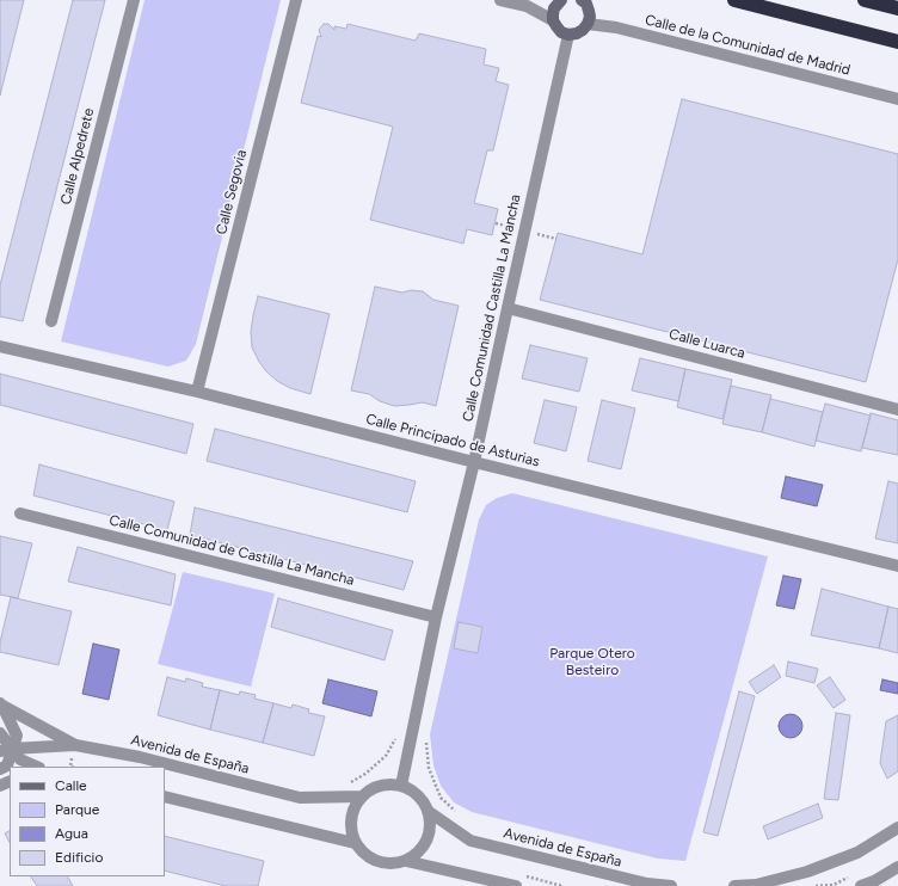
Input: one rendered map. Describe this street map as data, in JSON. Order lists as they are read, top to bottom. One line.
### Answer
{"streets":{"street":["Calle de la Comunidad de Madrid","Calle Alpedrete","Calle Segovia","Calle Comunidad Castilla La Mancha","Calle Luarca","Calle Principado de Asturias","Calle Comunidad de Castilla La Mancha","Avenida de España"]},"crossings":[["Calle Segovia","Calle Principado de Asturias"],["Calle Comunidad Castilla La Mancha","Calle Luarca"],["Calle Comunidad Castilla La Mancha","Calle Principado de Asturias"],["Calle Comunidad Castilla La Mancha","Calle Comunidad de Castilla La Mancha"],["Calle Comunidad Castilla La Mancha","Avenida de España"]],"parks":["Parque Otero Besteiro"],"legend":["Calle","Parque","Agua","Edificio"]}
